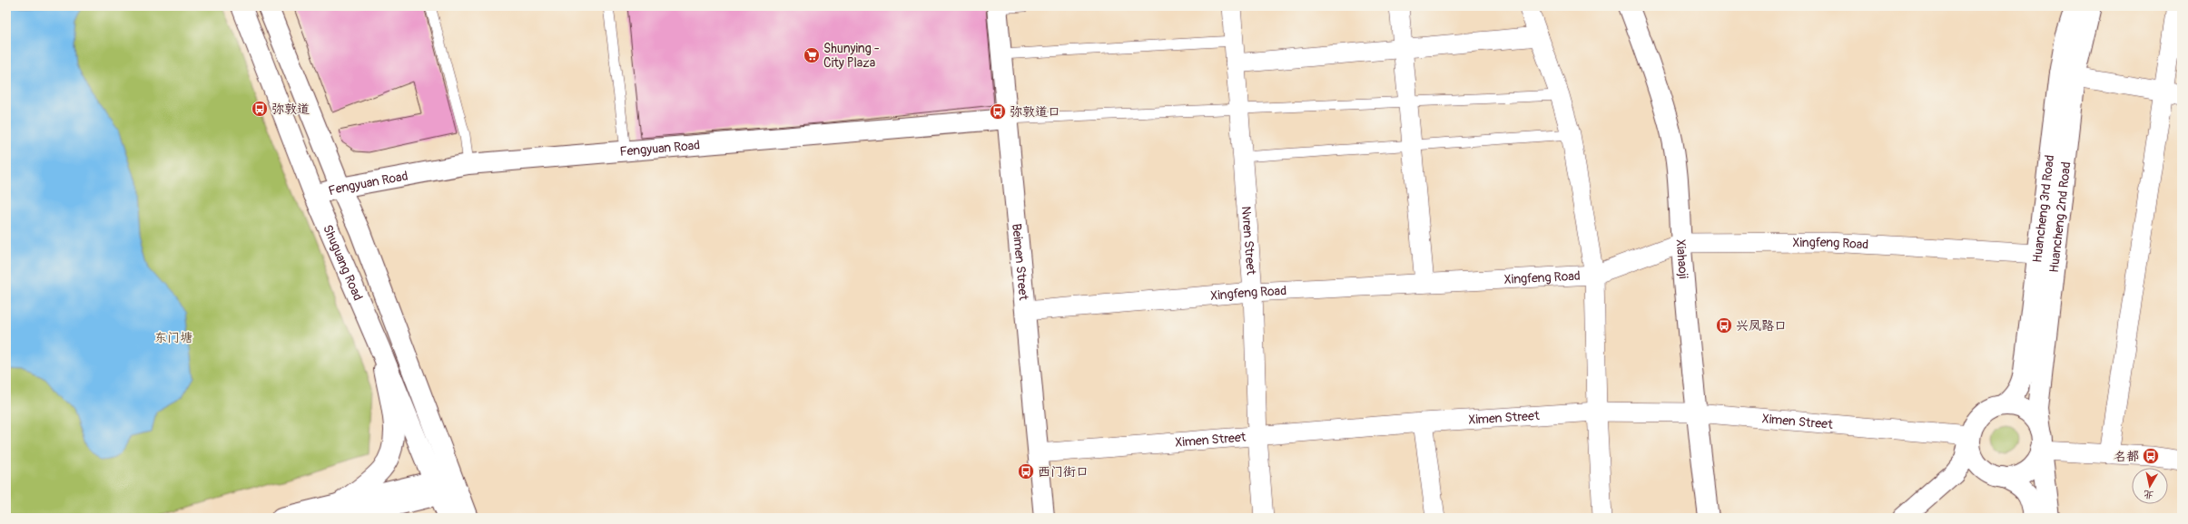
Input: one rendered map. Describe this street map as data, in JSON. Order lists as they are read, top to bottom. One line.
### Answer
{"streets":{"main road":["Fengyuan Road","Huancheng 3rd Road","Huancheng 2nd Road","Xiahaoji","Shuguang Road","Beimen Street"],"street":["Nvren Street","Xingfeng Road","Ximen Street"]},"crossings":[["Fengyuan Road","Shuguang Road"],["Fengyuan Road","Beimen Street"],["Huancheng 3rd Road","Huancheng 2nd Road"],["Huancheng 3rd Road","Xingfeng Road"],["Huancheng 3rd Road","Ximen Street"],["Huancheng 2nd Road","Xingfeng Road"],["Huancheng 2nd Road","Ximen Street"],["Nvren Street","Xingfeng Road"],["Nvren Street","Ximen Street"],["Xingfeng Road","Xiahaoji"],["Xingfeng Road","Beimen Street"],["Xiahaoji","Ximen Street"],["Beimen Street","Ximen Street"]],"parks":["东门塘"],"places":{"supermarket":["Shunying - City Plaza"],"bus stop":["弥敦道","弥敦道口","兴凤路口","名都","西门街口"]},"north":"bottom"}
